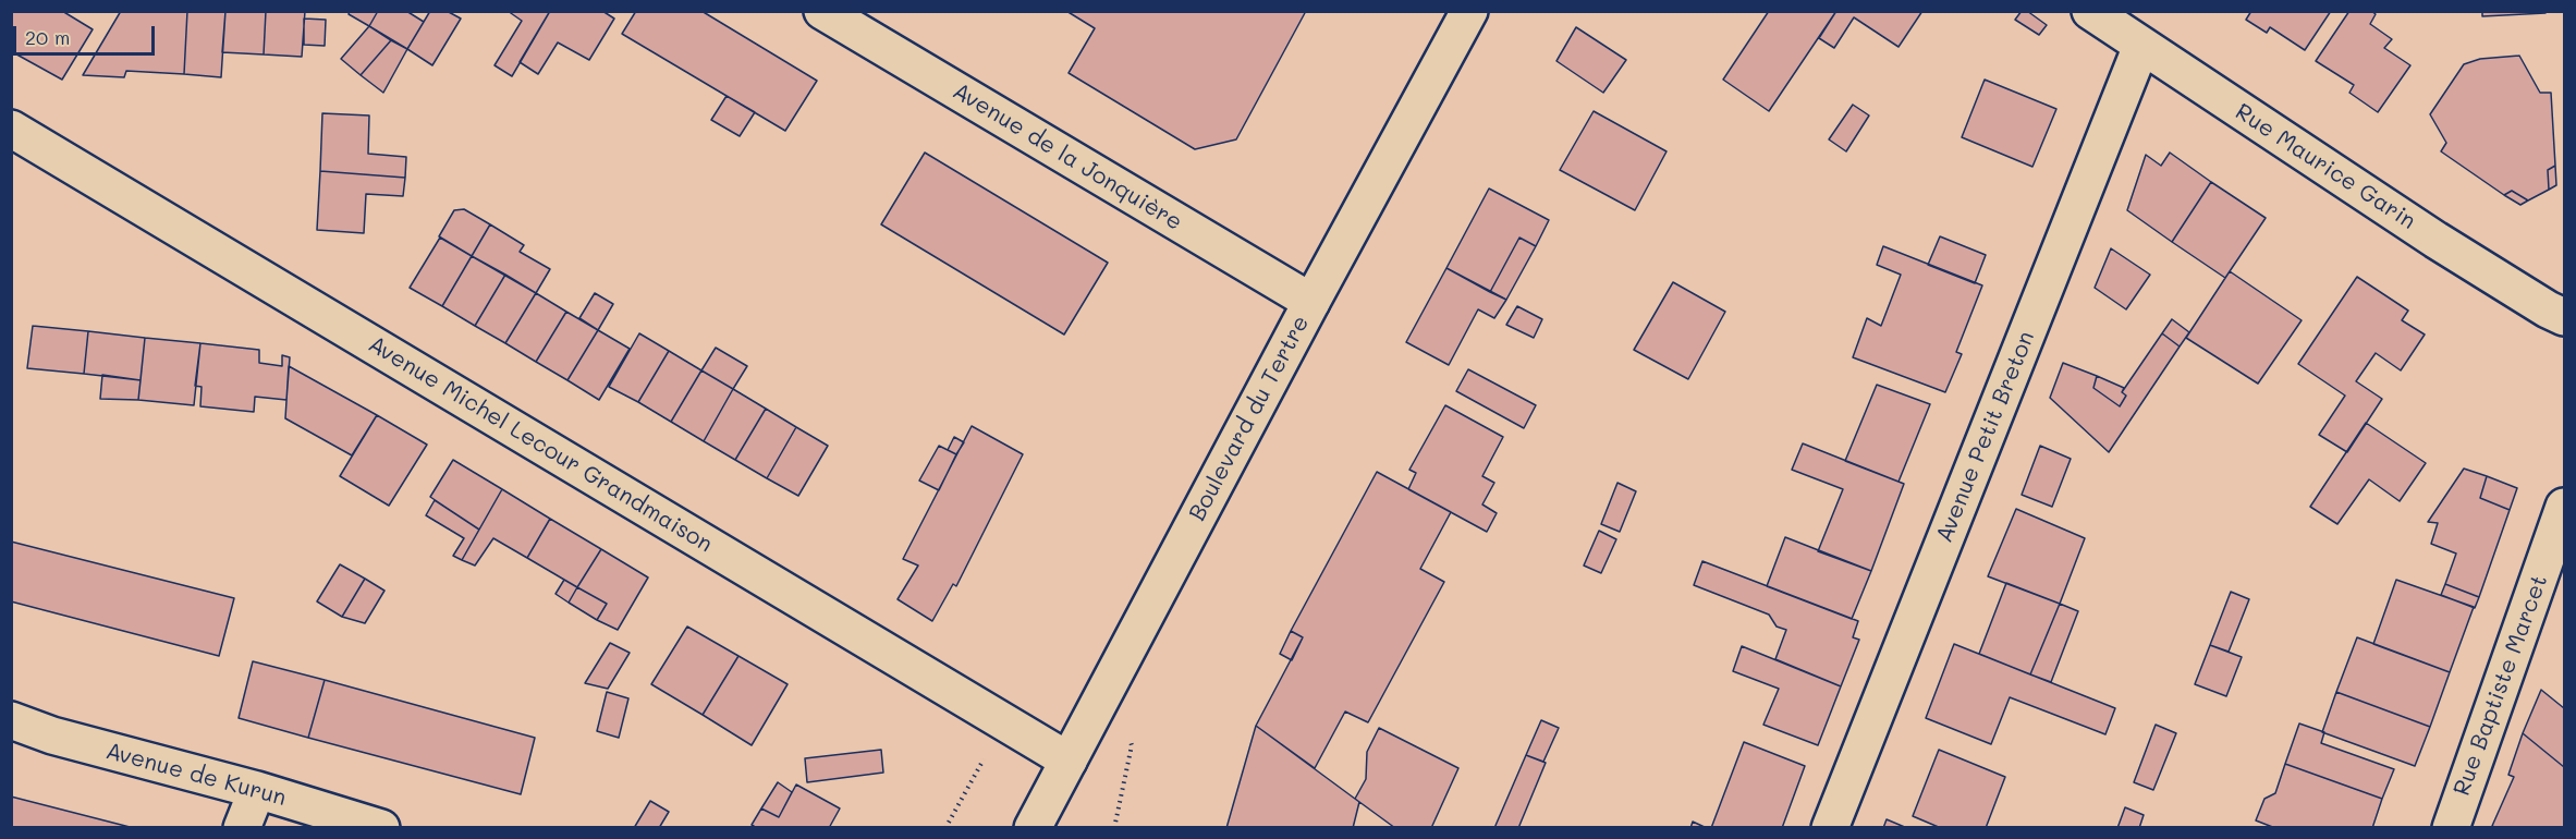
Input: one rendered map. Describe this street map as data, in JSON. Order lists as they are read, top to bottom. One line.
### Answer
{"streets":{"street":["Avenue de la Jonquière","Rue Maurice Garin","Boulevard du Tertre","Avenue Petit Breton","Avenue Michel Lecour Grandmaison","Rue Baptiste Marcet","Avenue de Kurun"]},"crossings":[["Avenue de la Jonquière","Boulevard du Tertre"],["Rue Maurice Garin","Avenue Petit Breton"],["Boulevard du Tertre","Avenue Michel Lecour Grandmaison"]],"scale_bar":"20 m"}
